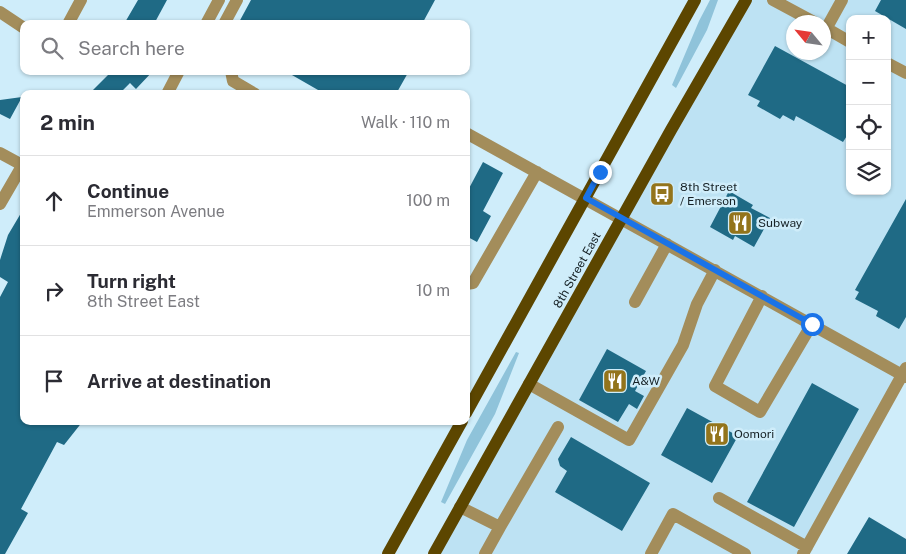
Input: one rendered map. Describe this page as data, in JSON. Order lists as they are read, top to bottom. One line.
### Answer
{"streets":{"main road":["8th Street East"]},"places":{"bus stop":["8th Street / Emerson"],"restaurant":["Subway","A&W","Oomori"]},"north":"top left","page":{"map_buttons":["+","−"],"search":"Search here","heading":["2 min","Walk · 110 m"],"list":[["Continue","Emmerson Avenue","100 m"],["Turn right","8th Street East","10 m"],"Arrive at destination"]}}
